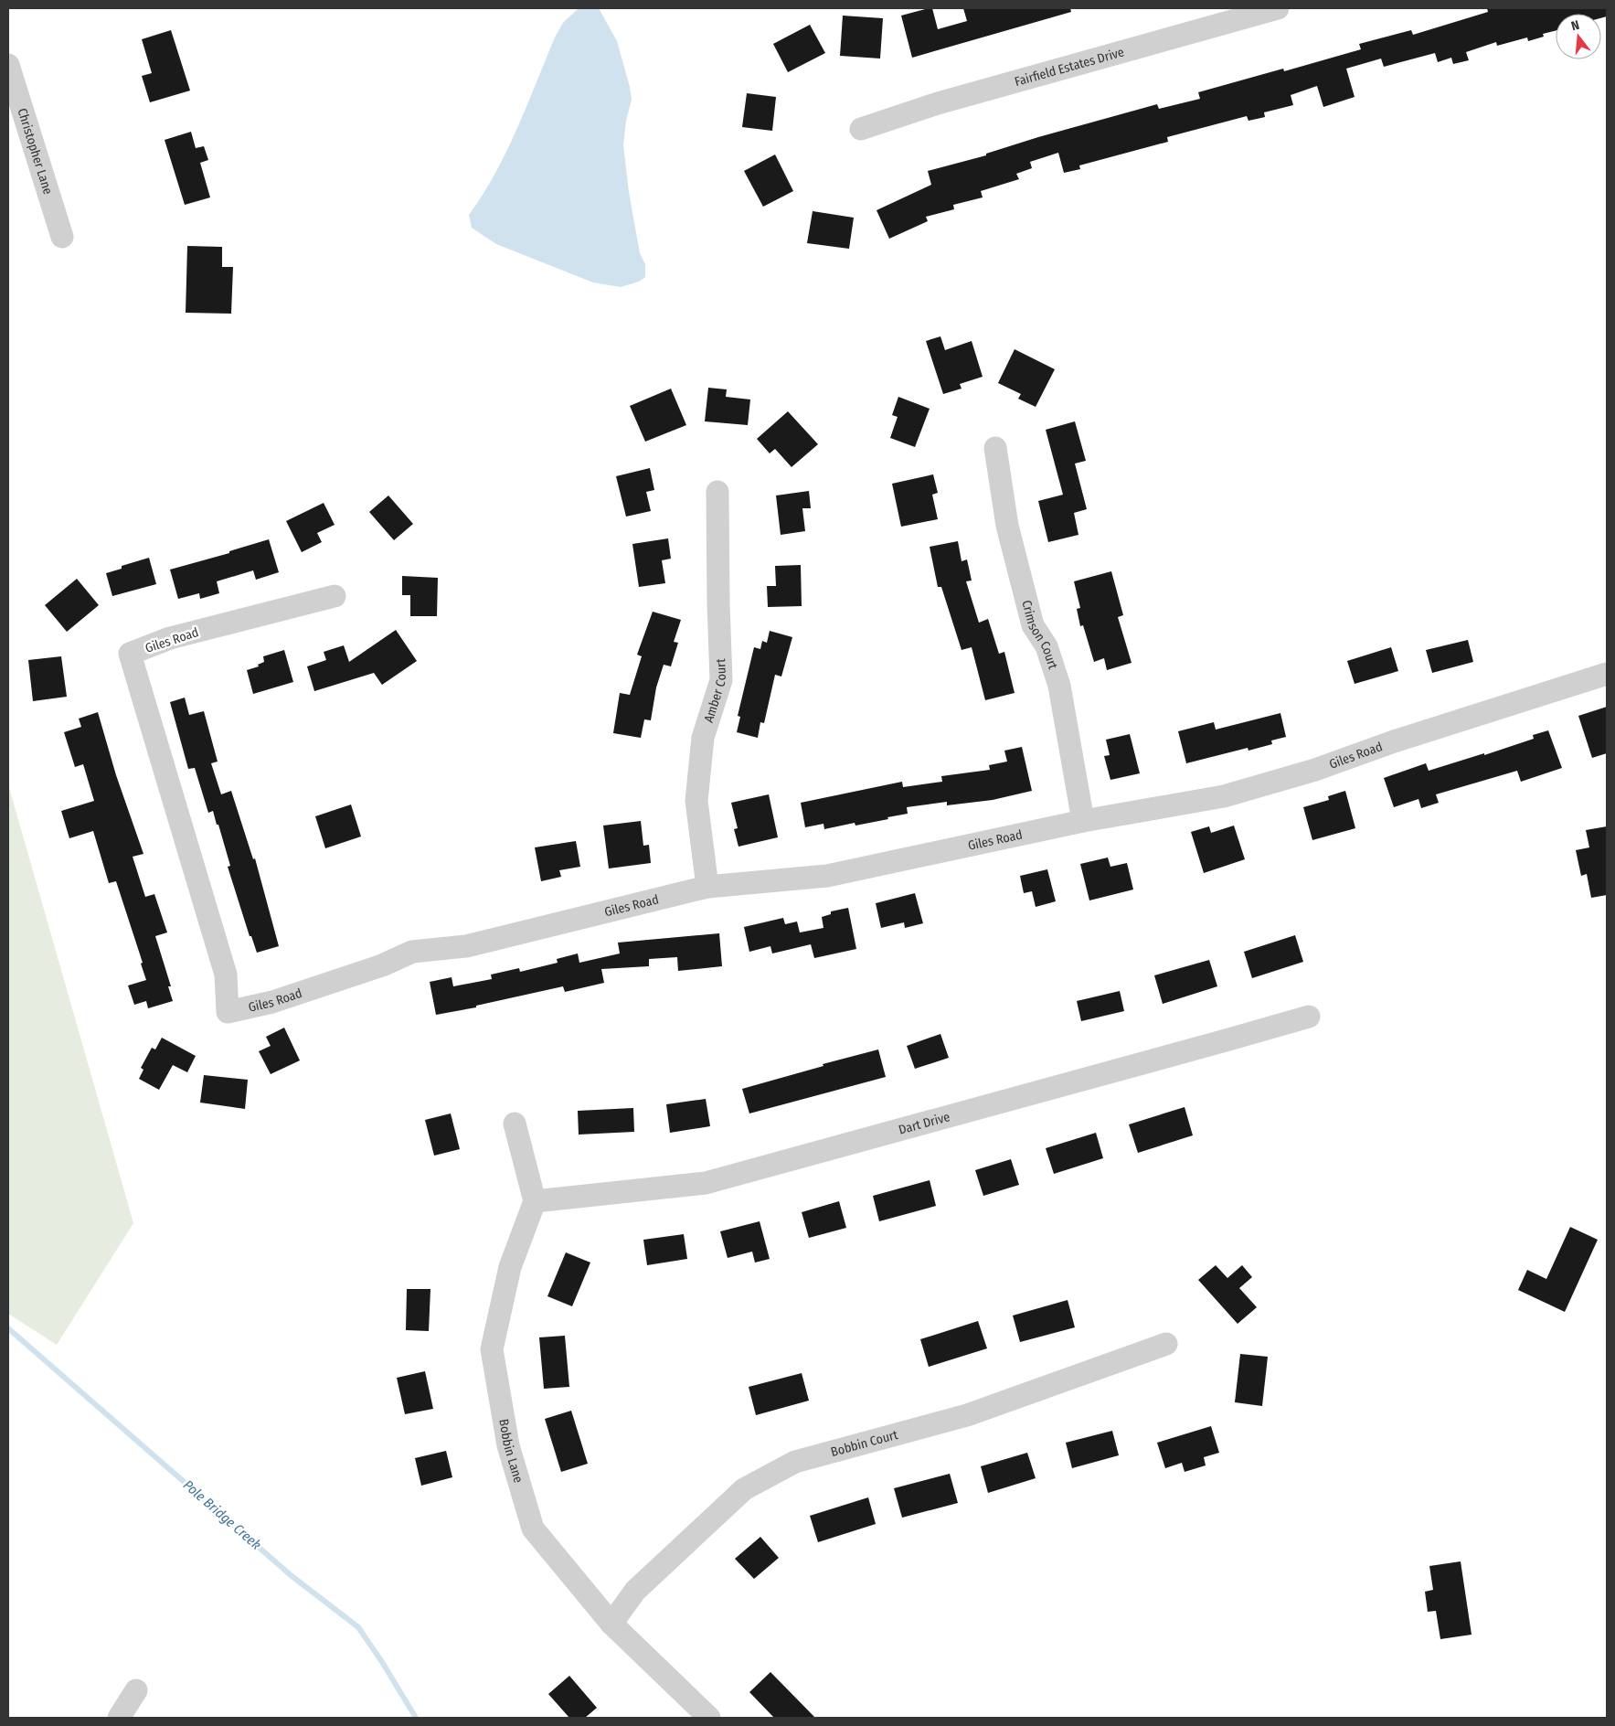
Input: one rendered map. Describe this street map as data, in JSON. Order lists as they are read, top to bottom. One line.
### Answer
{"streets":{"street":["Fairfield Estates Drive","Christopher Lane","Crimson Court","Giles Road","Amber Court","Dart Drive","Bobbin Court","Bobbin Lane"]},"crossings":[["Crimson Court","Giles Road"],["Giles Road","Amber Court"],["Dart Drive","Bobbin Lane"],["Bobbin Court","Bobbin Lane"]],"water":["Pole Bridge Creek"],"north":"top"}
